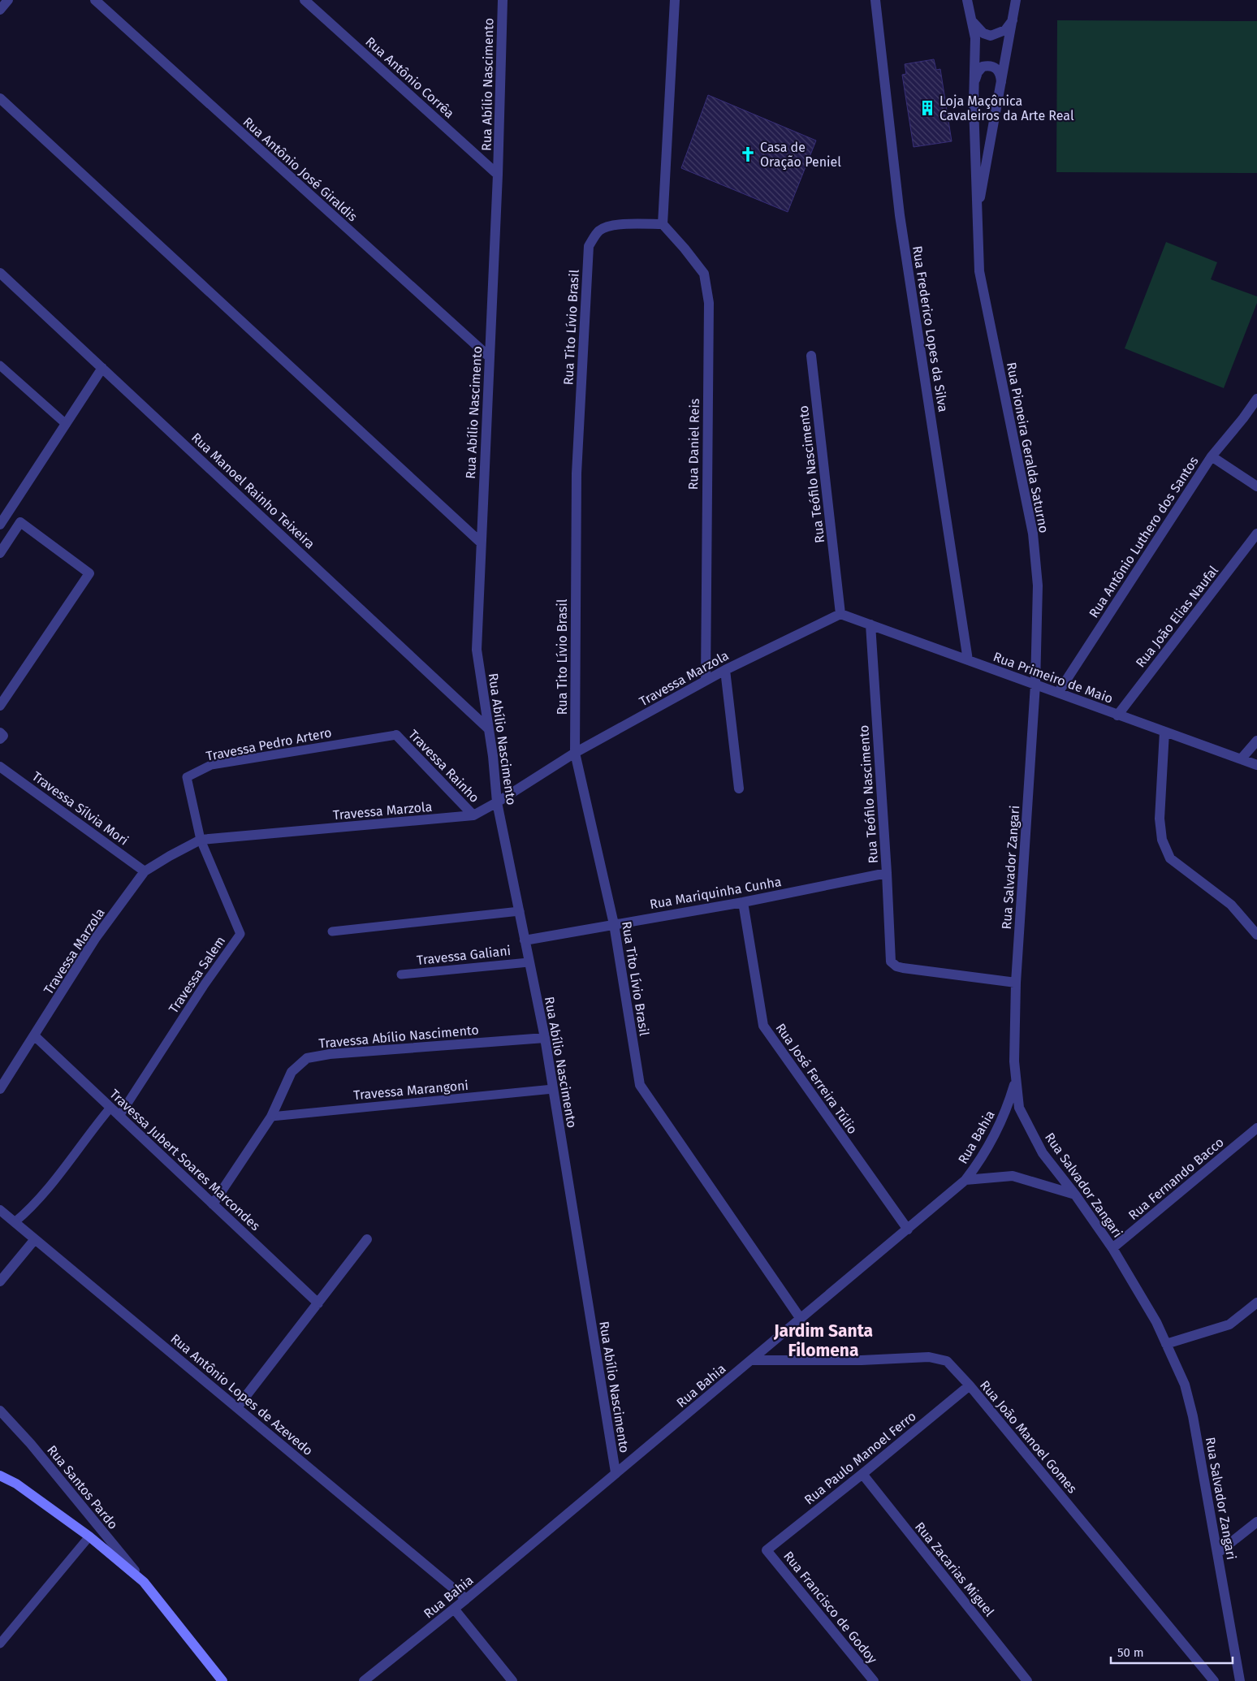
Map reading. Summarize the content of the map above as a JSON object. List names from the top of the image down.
{
  "streets": {
    "street": [
      "Rua Antônio Corrêa",
      "Rua Abílio Nascimento",
      "Rua Antônio José Giraldis",
      "Rua Tito Lívio Brasil",
      "Rua Frederico Lopes da Silva",
      "Rua Daniel Reis",
      "Rua Pioneira Geralda Saturno",
      "Rua Teófilo Nascimento",
      "Rua Manoel Rainho Teixeira",
      "Rua Antônio Luthero dos Santos",
      "Rua João Elias Naufal",
      "Rua Primeiro de Maio",
      "Travessa Marzola",
      "Travessa Rainho",
      "Travessa Sílvia Mori",
      "Rua Salvador Zangari",
      "Rua Mariquinha Cunha",
      "Travessa Abílio Nascimento",
      "Rua José Ferreira Túlio",
      "Rua Bahia",
      "Travessa Jubert Soares Marcondes",
      "Rua Fernando Bacco",
      "Rua Antônio Lopes de Azevedo",
      "Rua João Manoel Gomes",
      "Rua Paulo Manoel Ferro",
      "Rua Santos Pardo",
      "Rua Zacarias Miguel",
      "Rua Francisco de Godoy"
    ],
    "lane": [
      "Travessa Pedro Artero",
      "Travessa Galiani",
      "Travessa Salem",
      "Travessa Marangoni"
    ]
  },
  "crossings": [
    ["Rua Antônio Corrêa", "Rua Abílio Nascimento"],
    ["Rua Abílio Nascimento", "Rua Antônio José Giraldis"],
    ["Rua Abílio Nascimento", "Rua Manoel Rainho Teixeira"],
    ["Rua Abílio Nascimento", "Travessa Marzola"],
    ["Rua Abílio Nascimento", "Rua Mariquinha Cunha"],
    ["Rua Abílio Nascimento", "Travessa Galiani"],
    ["Rua Abílio Nascimento", "Travessa Abílio Nascimento"],
    ["Rua Abílio Nascimento", "Travessa Marangoni"],
    ["Rua Abílio Nascimento", "Rua Bahia"],
    ["Rua Tito Lívio Brasil", "Rua Daniel Reis"],
    ["Rua Tito Lívio Brasil", "Travessa Marzola"],
    ["Rua Tito Lívio Brasil", "Rua Mariquinha Cunha"],
    ["Rua Tito Lívio Brasil", "Rua Bahia"],
    ["Rua Frederico Lopes da Silva", "Rua Primeiro de Maio"],
    ["Rua Daniel Reis", "Travessa Marzola"],
    ["Rua Pioneira Geralda Saturno", "Rua Primeiro de Maio"],
    ["Rua Pioneira Geralda Saturno", "Rua Salvador Zangari"],
    ["Rua Teófilo Nascimento", "Rua Primeiro de Maio"],
    ["Rua Teófilo Nascimento", "Travessa Marzola"],
    ["Rua Teófilo Nascimento", "Rua Salvador Zangari"],
    ["Rua Teófilo Nascimento", "Rua Mariquinha Cunha"],
    ["Rua Antônio Luthero dos Santos", "Rua Primeiro de Maio"],
    ["Rua João Elias Naufal", "Rua Primeiro de Maio"],
    ["Rua Primeiro de Maio", "Travessa Marzola"],
    ["Rua Primeiro de Maio", "Rua Salvador Zangari"],
    ["Travessa Marzola", "Travessa Pedro Artero"],
    ["Travessa Marzola", "Travessa Rainho"],
    ["Travessa Marzola", "Travessa Sílvia Mori"],
    ["Travessa Marzola", "Travessa Salem"],
    ["Travessa Marzola", "Travessa Jubert Soares Marcondes"],
    ["Travessa Pedro Artero", "Travessa Rainho"],
    ["Travessa Pedro Artero", "Travessa Salem"],
    ["Rua Salvador Zangari", "Rua Bahia"],
    ["Rua Salvador Zangari", "Rua Fernando Bacco"],
    ["Rua Mariquinha Cunha", "Rua José Ferreira Túlio"],
    ["Travessa Salem", "Travessa Jubert Soares Marcondes"],
    ["Travessa Abílio Nascimento", "Travessa Marangoni"],
    ["Travessa Abílio Nascimento", "Travessa Jubert Soares Marcondes"],
    ["Rua José Ferreira Túlio", "Rua Bahia"],
    ["Rua Bahia", "Rua Antônio Lopes de Azevedo"],
    ["Rua Bahia", "Rua João Manoel Gomes"],
    ["Rua João Manoel Gomes", "Rua Paulo Manoel Ferro"],
    ["Rua Paulo Manoel Ferro", "Rua Zacarias Miguel"],
    ["Rua Paulo Manoel Ferro", "Rua Francisco de Godoy"]
  ],
  "districts": ["Jardim Santa Filomena"],
  "places": {
    "building": ["Loja Maçônica Cavaleiros da Arte Real"],
    "church": ["Casa de Oração Peniel"]
  },
  "scale_bar": "50 m"
}
